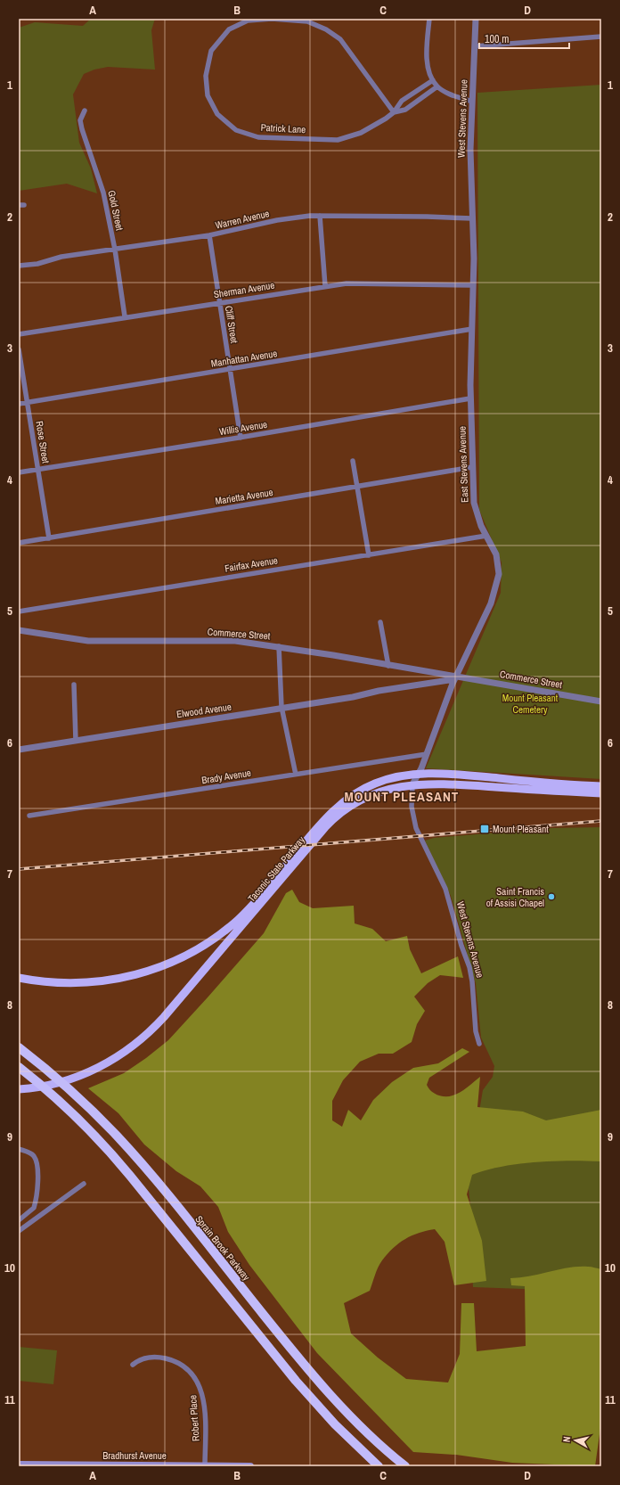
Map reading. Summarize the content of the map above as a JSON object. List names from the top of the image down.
{
  "streets": {
    "highway": ["Taconic State Parkway", "Sprain Brook Parkway"],
    "main road": ["Bradhurst Avenue"],
    "street": [
      "West Stevens Avenue",
      "Patrick Lane",
      "Gold Street",
      "Warren Avenue",
      "Sherman Avenue",
      "Cliff Street",
      "Manhattan Avenue",
      "Willis Avenue",
      "Rose Street",
      "East Stevens Avenue",
      "Marietta Avenue",
      "Fairfax Avenue",
      "Commerce Street",
      "Elwood Avenue",
      "Brady Avenue",
      "Robert Place"
    ]
  },
  "crossings": [
    ["West Stevens Avenue", "Warren Avenue"],
    ["West Stevens Avenue", "East Stevens Avenue"],
    ["West Stevens Avenue", "Taconic State Parkway"],
    ["Gold Street", "Warren Avenue"],
    ["Gold Street", "Sherman Avenue"],
    ["Warren Avenue", "Cliff Street"],
    ["Warren Avenue", "East Stevens Avenue"],
    ["Sherman Avenue", "Cliff Street"],
    ["Sherman Avenue", "East Stevens Avenue"],
    ["Cliff Street", "Manhattan Avenue"],
    ["Cliff Street", "Willis Avenue"],
    ["Manhattan Avenue", "Rose Street"],
    ["Manhattan Avenue", "East Stevens Avenue"],
    ["Willis Avenue", "Rose Street"],
    ["Willis Avenue", "East Stevens Avenue"],
    ["Rose Street", "Marietta Avenue"],
    ["East Stevens Avenue", "Marietta Avenue"],
    ["East Stevens Avenue", "Fairfax Avenue"],
    ["East Stevens Avenue", "Commerce Street"],
    ["East Stevens Avenue", "Brady Avenue"],
    ["East Stevens Avenue", "Taconic State Parkway"],
    ["Commerce Street", "Elwood Avenue"],
    ["Robert Place", "Bradhurst Avenue"]
  ],
  "districts": ["MOUNT PLEASANT"],
  "parks": ["Mount Pleasant Cemetery"],
  "places": {
    "transit": ["Mount Pleasant"],
    "other": ["Saint Francis of Assisi Chapel"]
  },
  "scale_bar": "100 m",
  "north": "left",
  "grid": {
    "columns": [
      "A",
      "B",
      "C",
      "D"
    ],
    "rows": [
      "1",
      "2",
      "3",
      "4",
      "5",
      "6",
      "7",
      "8",
      "9",
      "10",
      "11"
    ]
  }
}
